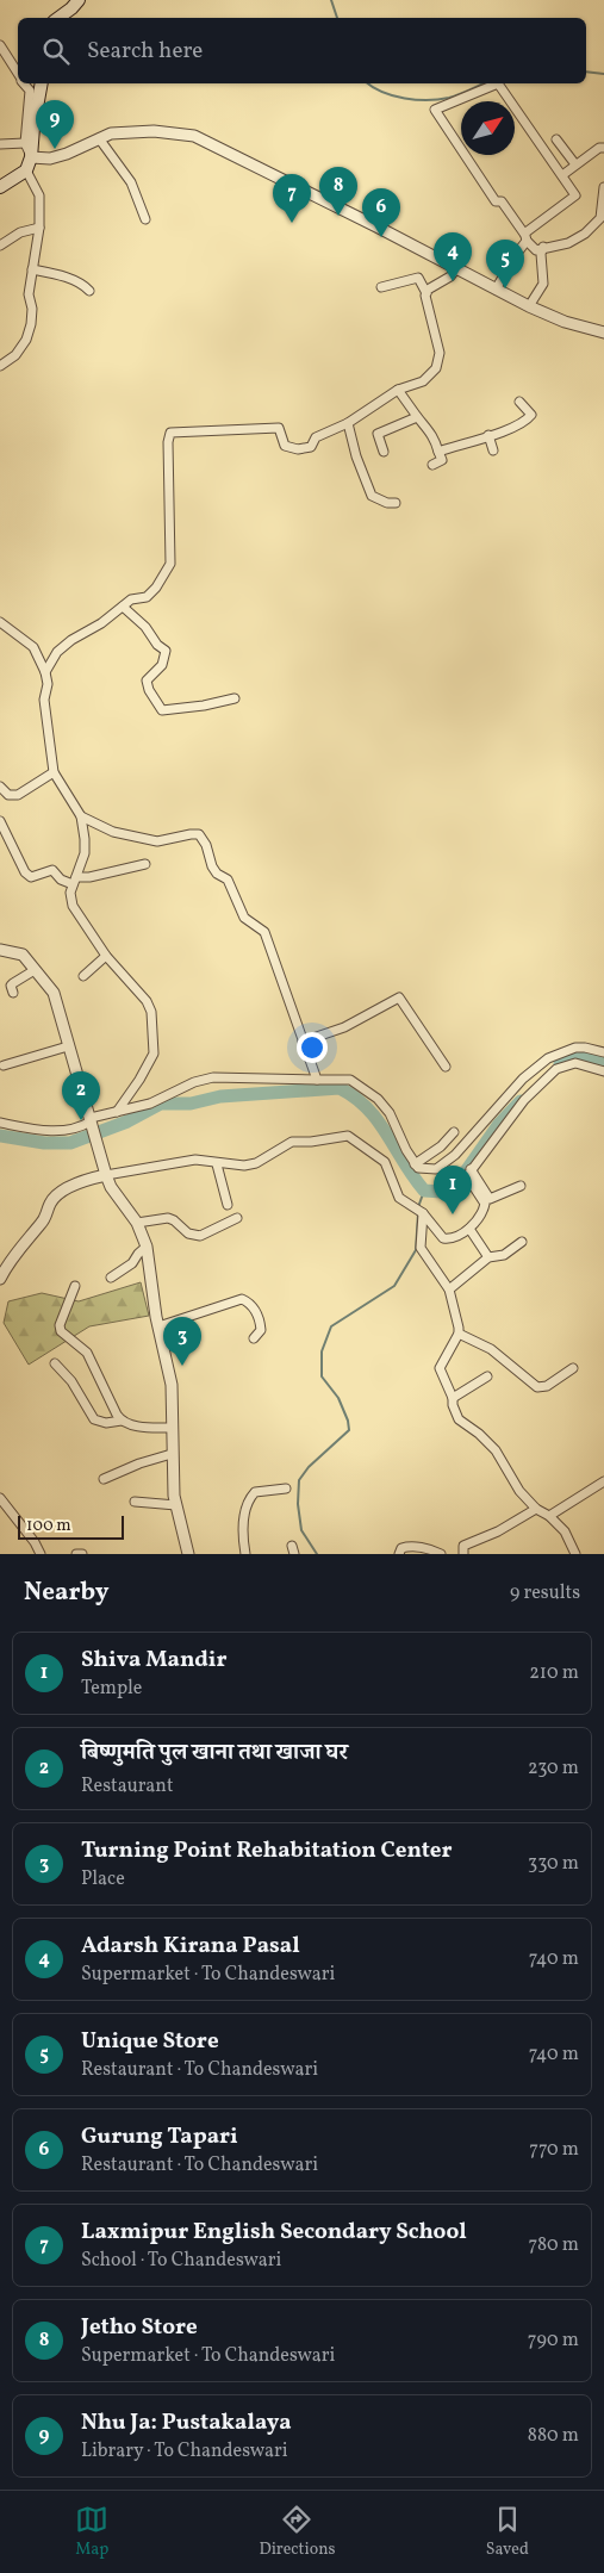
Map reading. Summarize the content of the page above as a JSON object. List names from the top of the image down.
{
  "scale_bar": "100 m",
  "north": "top right",
  "page": {
    "search": "Search here",
    "pins": [
      "9",
      "8",
      "7",
      "6",
      "4",
      "5",
      "2",
      "1",
      "3"
    ],
    "scale": "100 m",
    "heading": ["Nearby", "9 results"],
    "list": [
      {
        "mark": "1",
        "name": "Shiva Mandir",
        "note": "Temple",
        "value": "210 m"
      },
      {
        "mark": "2",
        "name": "बिष्णुमति पुल खाना तथा खाजा घर",
        "note": "Restaurant",
        "value": "230 m"
      },
      {
        "mark": "3",
        "name": "Turning Point Rehabitation Center",
        "note": "Place",
        "value": "330 m"
      },
      {
        "mark": "4",
        "name": "Adarsh Kirana Pasal",
        "note": "Supermarket · To Chandeswari",
        "value": "740 m"
      },
      {
        "mark": "5",
        "name": "Unique Store",
        "note": "Restaurant · To Chandeswari",
        "value": "740 m"
      },
      {
        "mark": "6",
        "name": "Gurung Tapari",
        "note": "Restaurant · To Chandeswari",
        "value": "770 m"
      },
      {
        "mark": "7",
        "name": "Laxmipur English Secondary School",
        "note": "School · To Chandeswari",
        "value": "780 m"
      },
      {
        "mark": "8",
        "name": "Jetho Store",
        "note": "Supermarket · To Chandeswari",
        "value": "790 m"
      },
      {
        "mark": "9",
        "name": "Nhu Ja: Pustakalaya",
        "note": "Library · To Chandeswari",
        "value": "880 m"
      }
    ],
    "nav": ["Map", "Directions", "Saved"]
  }
}
